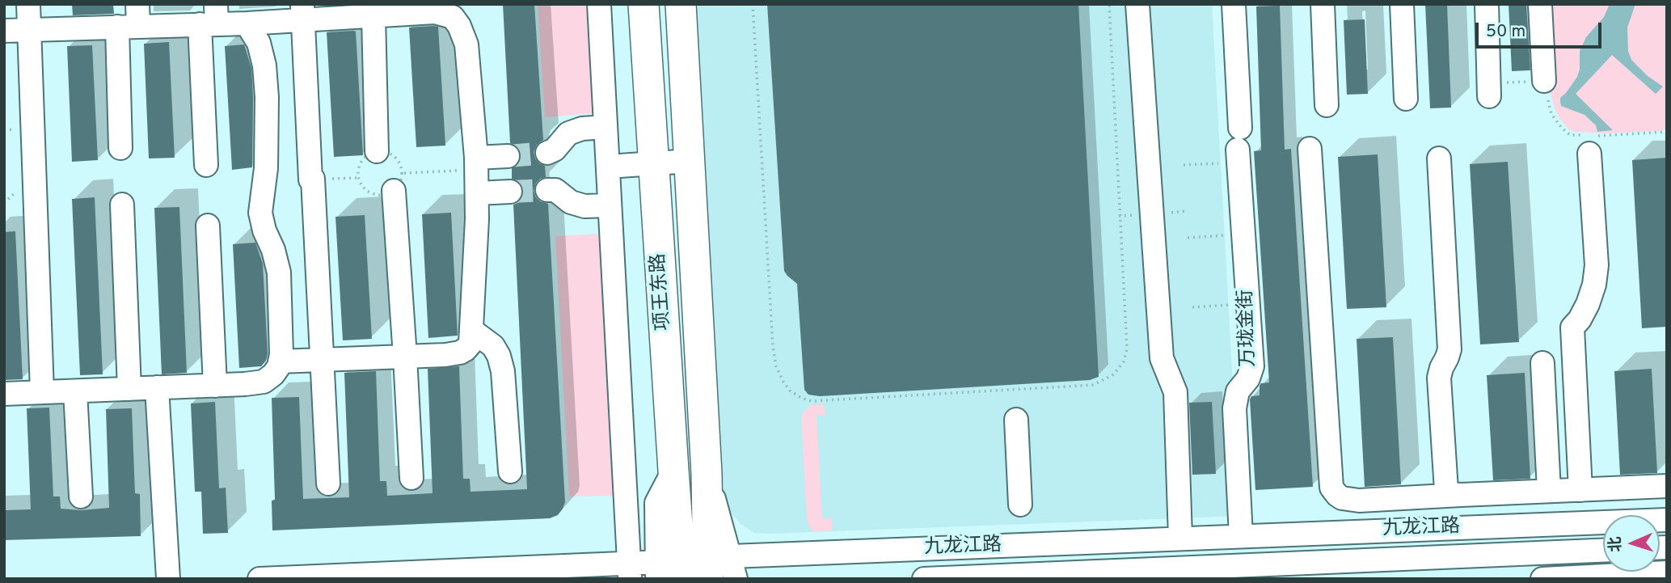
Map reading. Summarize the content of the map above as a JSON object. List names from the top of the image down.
{
  "streets": {
    "main road": ["项王东路"],
    "street": ["万珑金街", "九龙江路"]
  },
  "crossings": [
    ["项王东路", "九龙江路"],
    ["万珑金街", "九龙江路"]
  ],
  "scale_bar": "50 m",
  "north": "left"
}
